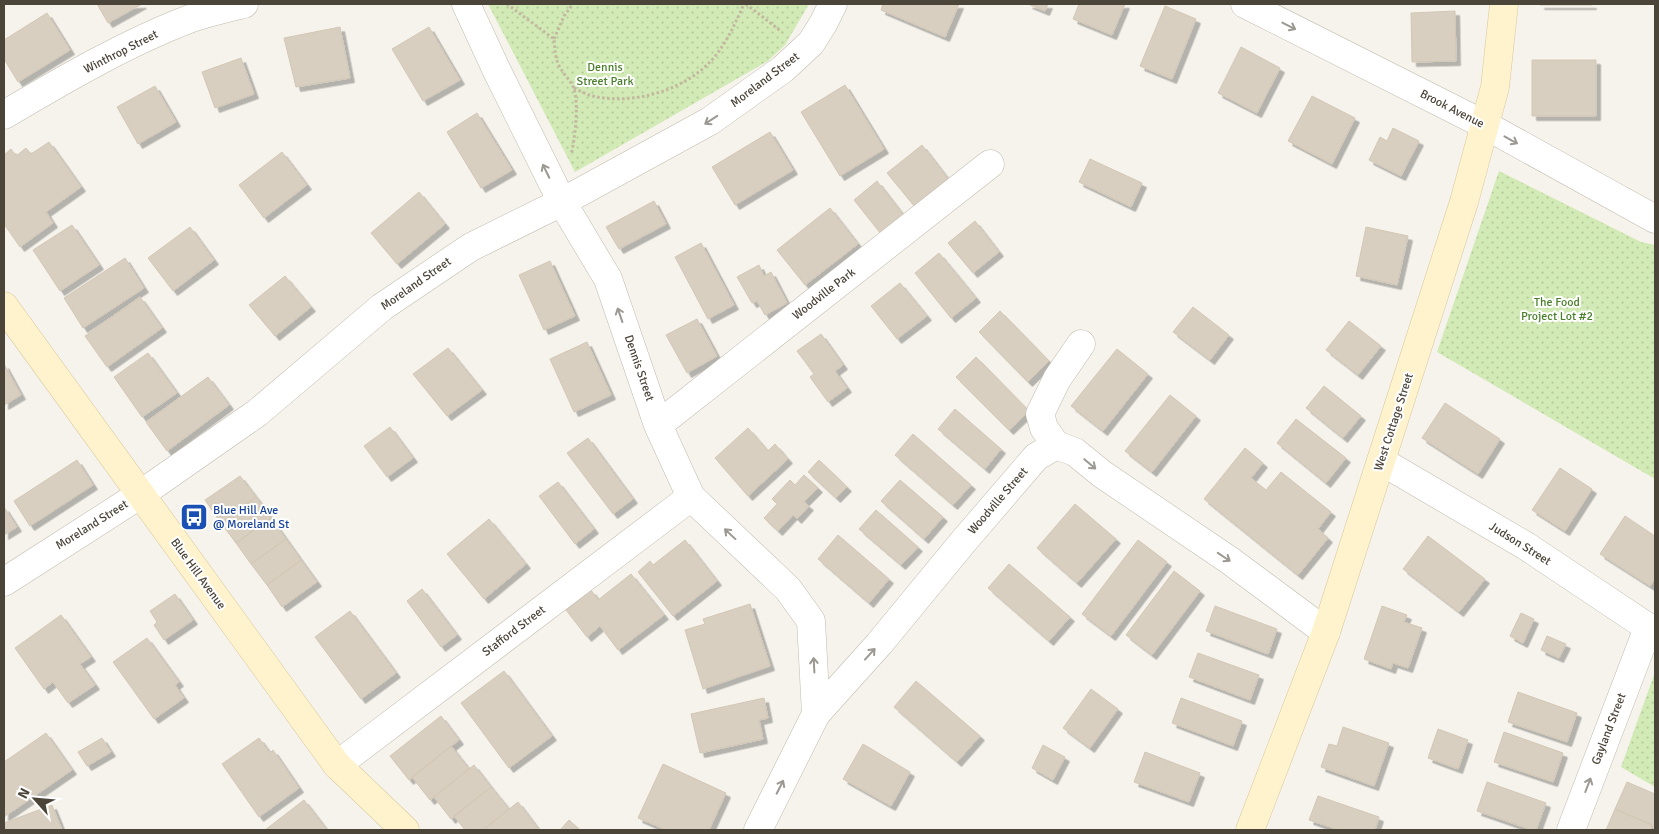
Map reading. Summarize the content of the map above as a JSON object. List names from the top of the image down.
{
  "streets": {
    "street": [
      "Winthrop Street",
      "Moreland Street",
      "Brook Avenue",
      "Woodville Park",
      "Dennis Street",
      "West Cottage Street",
      "Woodville Street",
      "Judson Street",
      "Blue Hill Avenue",
      "Stafford Street",
      "Gayland Street"
    ]
  },
  "crossings": [
    ["Moreland Street", "Dennis Street"],
    ["Moreland Street", "Blue Hill Avenue"],
    ["Brook Avenue", "West Cottage Street"],
    ["Woodville Park", "Dennis Street"],
    ["Dennis Street", "Woodville Street"],
    ["Dennis Street", "Stafford Street"],
    ["West Cottage Street", "Judson Street"],
    ["Judson Street", "Gayland Street"],
    ["Blue Hill Avenue", "Stafford Street"]
  ],
  "one_way": [
    "Brook Avenue",
    "Dennis Street",
    "Woodville Street",
    "Gayland Street"
  ],
  "parks": ["Dennis Street Park", "The Food Project Lot #2"],
  "places": {
    "bus stop": ["Blue Hill Ave @ Moreland St"]
  },
  "north": "top left"
}
